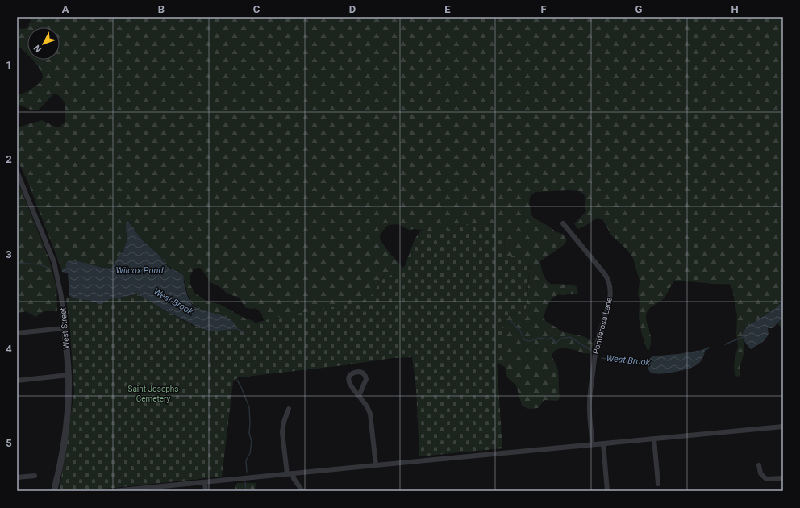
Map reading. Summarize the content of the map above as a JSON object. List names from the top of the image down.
{
  "streets": {
    "street": ["Ponderosa Lane", "West Street"]
  },
  "water": ["Wilcox Pond", "West Brook"],
  "parks": ["Saint Josephs Cemetery"],
  "north": "bottom left",
  "grid": {
    "columns": [
      "A",
      "B",
      "C",
      "D",
      "E",
      "F",
      "G",
      "H"
    ],
    "rows": [
      "1",
      "2",
      "3",
      "4",
      "5"
    ]
  }
}
